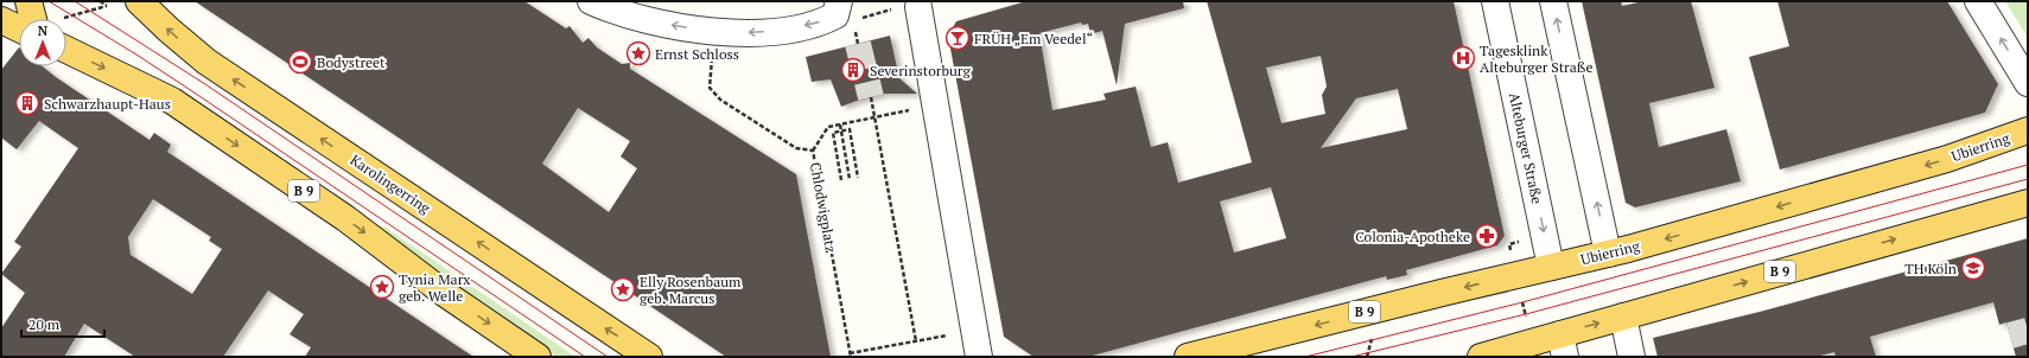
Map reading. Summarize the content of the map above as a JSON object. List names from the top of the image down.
{
  "streets": {
    "main road": ["Ubierring", "Karolingerring", "B 9"],
    "street": ["Alteburger Straße"],
    "path": ["Chlodwigplatz"]
  },
  "crossings": [
    ["Ubierring", "Alteburger Straße"]
  ],
  "places": {
    "bar": ["FRÜH „Em Veedel“"],
    "place": ["Ernst Schloss", "Tynia Marx geb. Welle", "Elly Rosenbaum geb. Marcus"],
    "hospital": ["Tagesklink Alteburger Straße"],
    "sports": ["Bodystreet"],
    "building": ["Severinstorburg", "Schwarzhaupt-Haus"],
    "pharmacy": ["Colonia-Apotheke"],
    "school or university": ["TH Köln"]
  },
  "scale_bar": "20 m",
  "north": "top"
}
